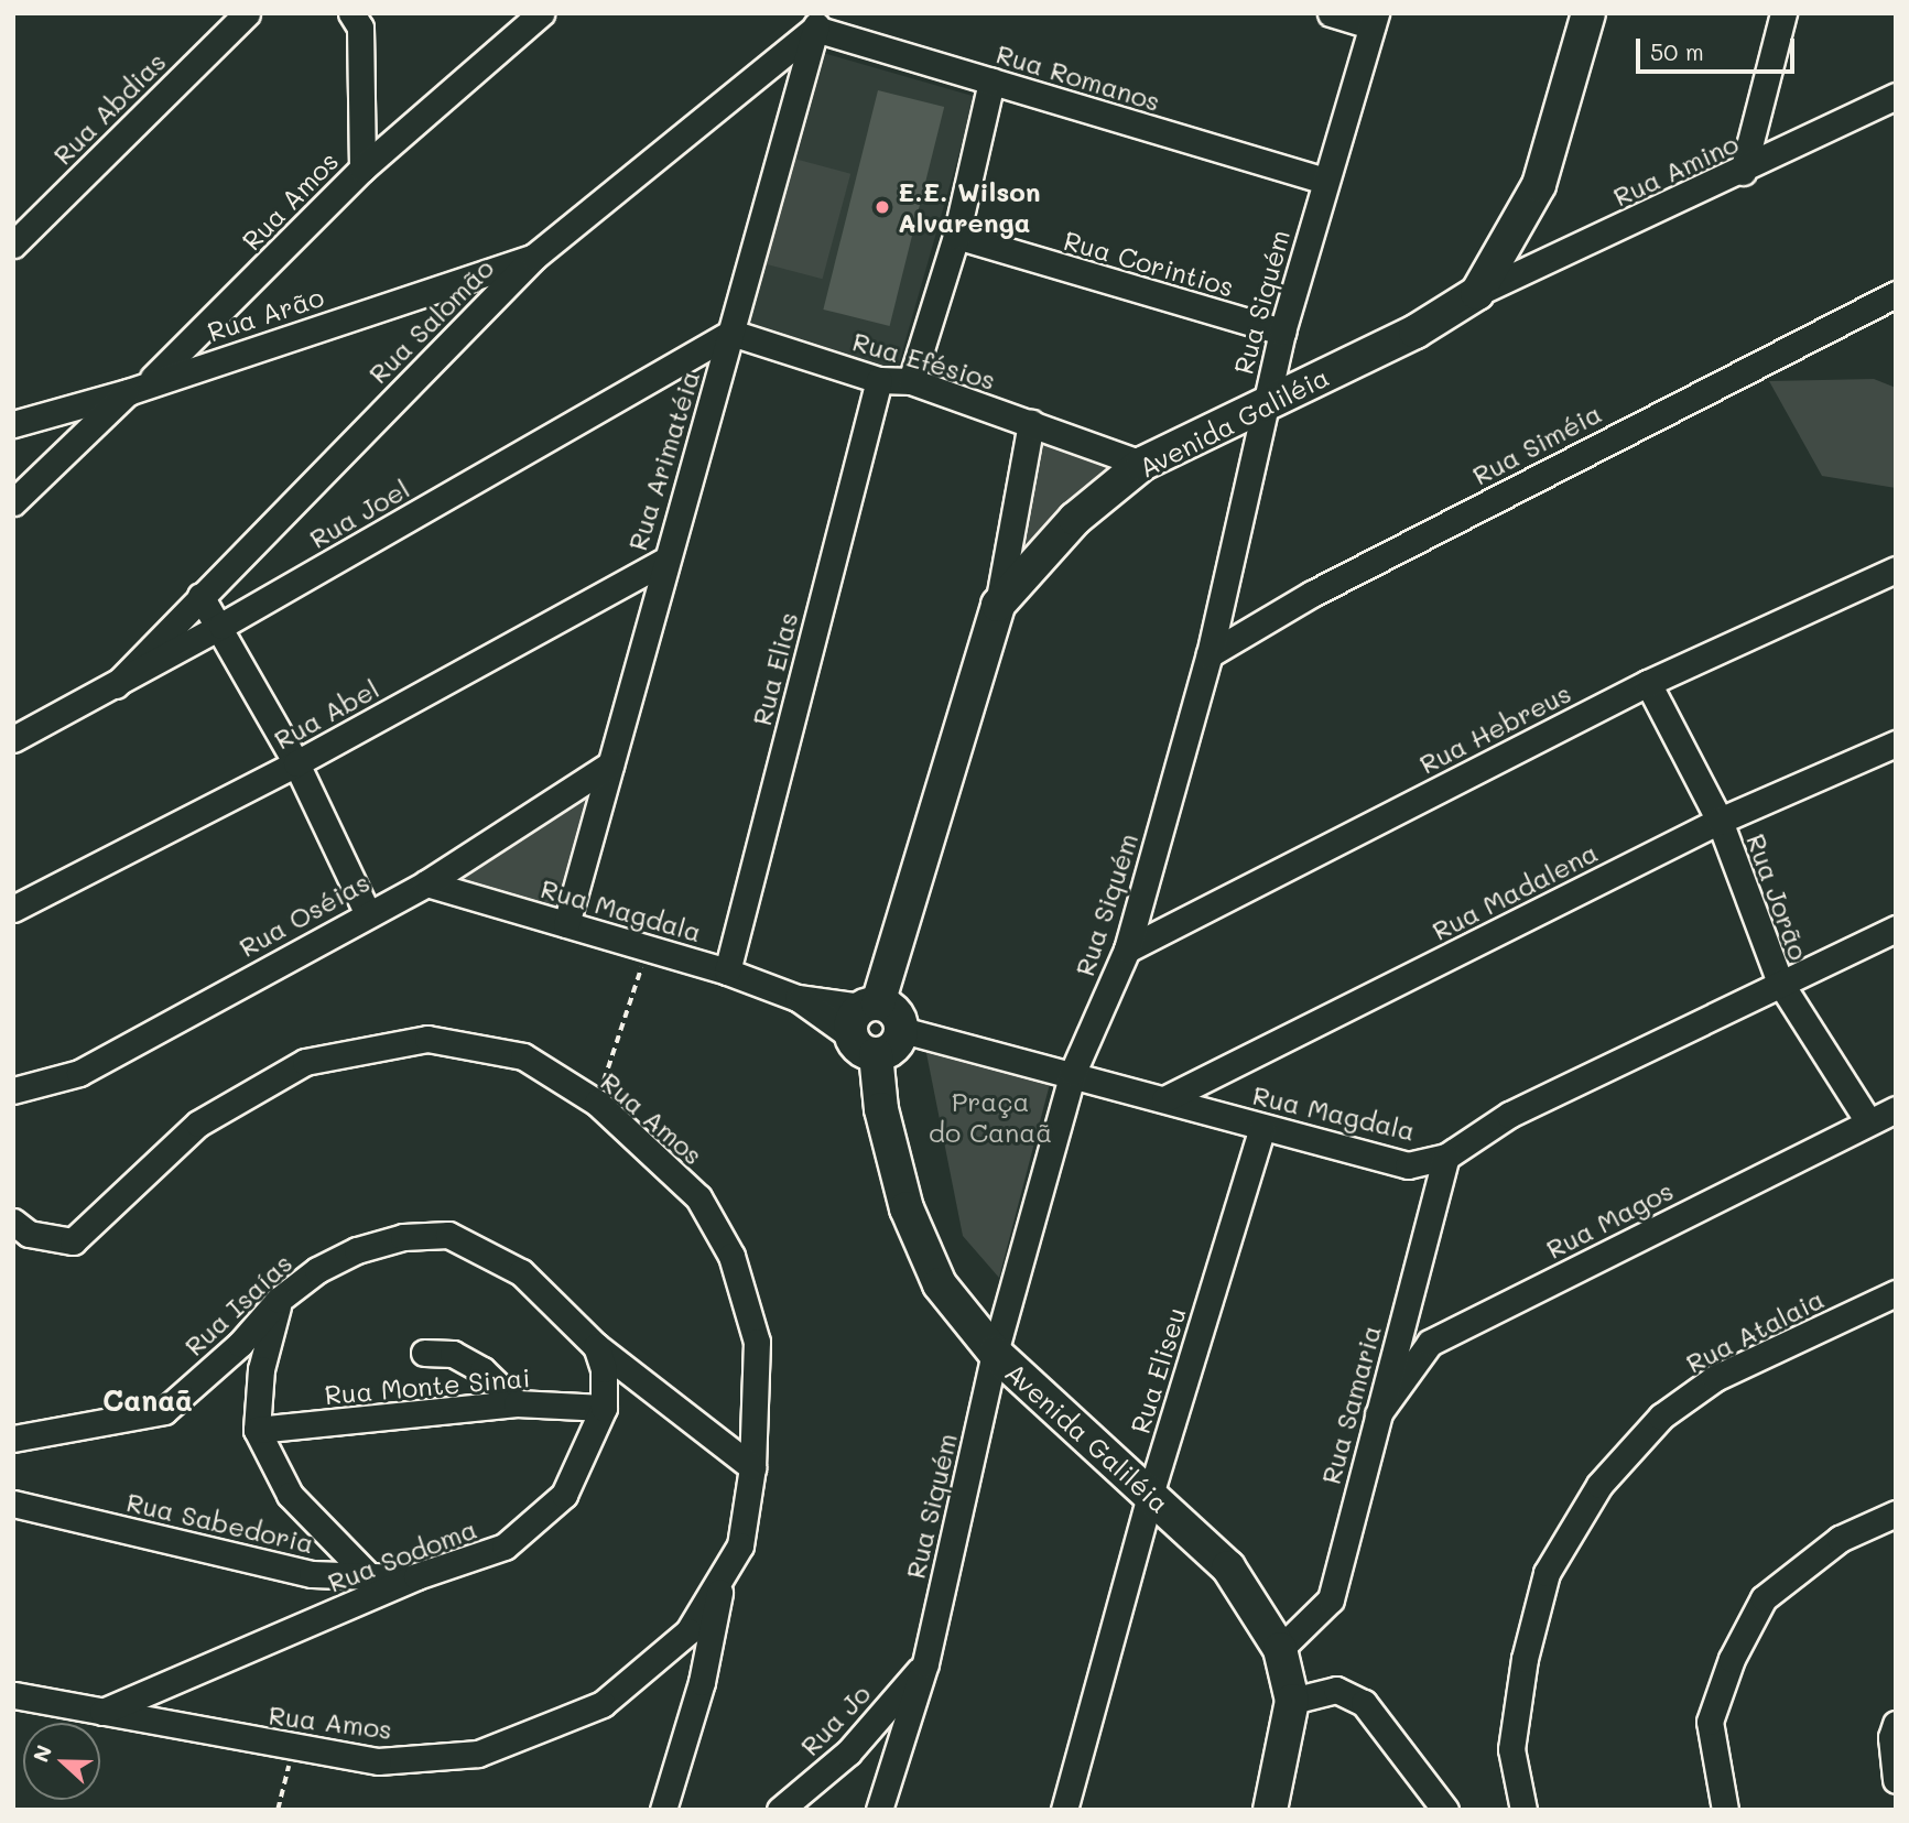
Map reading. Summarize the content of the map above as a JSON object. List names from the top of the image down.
{
  "streets": {
    "main road": ["Avenida Galiléia"],
    "street": [
      "Rua Romanos",
      "Rua Abdias",
      "Rua Amino",
      "Rua Amos",
      "Rua Corintios",
      "Rua Siquém",
      "Rua Arão",
      "Rua Salomão",
      "Rua Efésios",
      "Rua Siméia",
      "Rua Arimatéia",
      "Rua Joel",
      "Rua Elias",
      "Rua Abel",
      "Rua Hebreus",
      "Rua Madalena",
      "Rua Jorão",
      "Rua Magdala",
      "Rua Oséias",
      "Rua Magos",
      "Rua Isaías",
      "Rua Atalaia",
      "Rua Eliseu",
      "Rua Monte Sinai",
      "Rua Samaria",
      "Rua Sabedoria",
      "Rua Sodoma",
      "Rua Jo"
    ]
  },
  "crossings": [
    ["Rua Romanos", "Rua Siquém"],
    ["Rua Romanos", "Rua Salomão"],
    ["Rua Romanos", "Rua Arimatéia"],
    ["Rua Amino", "Avenida Galiléia"],
    ["Rua Amos", "Rua Arão"],
    ["Rua Amos", "Rua Isaías"],
    ["Rua Amos", "Rua Sodoma"],
    ["Rua Corintios", "Rua Siquém"],
    ["Rua Siquém", "Avenida Galiléia"],
    ["Rua Siquém", "Rua Siméia"],
    ["Rua Siquém", "Rua Hebreus"],
    ["Rua Siquém", "Rua Magdala"],
    ["Rua Siquém", "Rua Jo"],
    ["Rua Arão", "Rua Salomão"],
    ["Rua Salomão", "Rua Arimatéia"],
    ["Rua Salomão", "Rua Joel"],
    ["Rua Efésios", "Avenida Galiléia"],
    ["Rua Efésios", "Rua Arimatéia"],
    ["Rua Efésios", "Rua Joel"],
    ["Rua Efésios", "Rua Elias"],
    ["Avenida Galiléia", "Rua Magdala"],
    ["Avenida Galiléia", "Rua Eliseu"],
    ["Avenida Galiléia", "Rua Samaria"],
    ["Rua Arimatéia", "Rua Joel"],
    ["Rua Arimatéia", "Rua Abel"],
    ["Rua Arimatéia", "Rua Magdala"],
    ["Rua Arimatéia", "Rua Oséias"],
    ["Rua Elias", "Rua Magdala"],
    ["Rua Hebreus", "Rua Jorão"],
    ["Rua Madalena", "Rua Jorão"],
    ["Rua Madalena", "Rua Magdala"],
    ["Rua Jorão", "Rua Magdala"],
    ["Rua Jorão", "Rua Magos"],
    ["Rua Magdala", "Rua Oséias"],
    ["Rua Magdala", "Rua Eliseu"],
    ["Rua Magdala", "Rua Samaria"],
    ["Rua Magos", "Rua Samaria"],
    ["Rua Isaías", "Rua Sodoma"],
    ["Rua Monte Sinai", "Rua Sodoma"],
    ["Rua Sabedoria", "Rua Sodoma"]
  ],
  "districts": ["Canaã"],
  "parks": ["Praça do Canaã"],
  "places": ["E.E. Wilson Alvarenga"],
  "scale_bar": "50 m",
  "north": "left"
}
